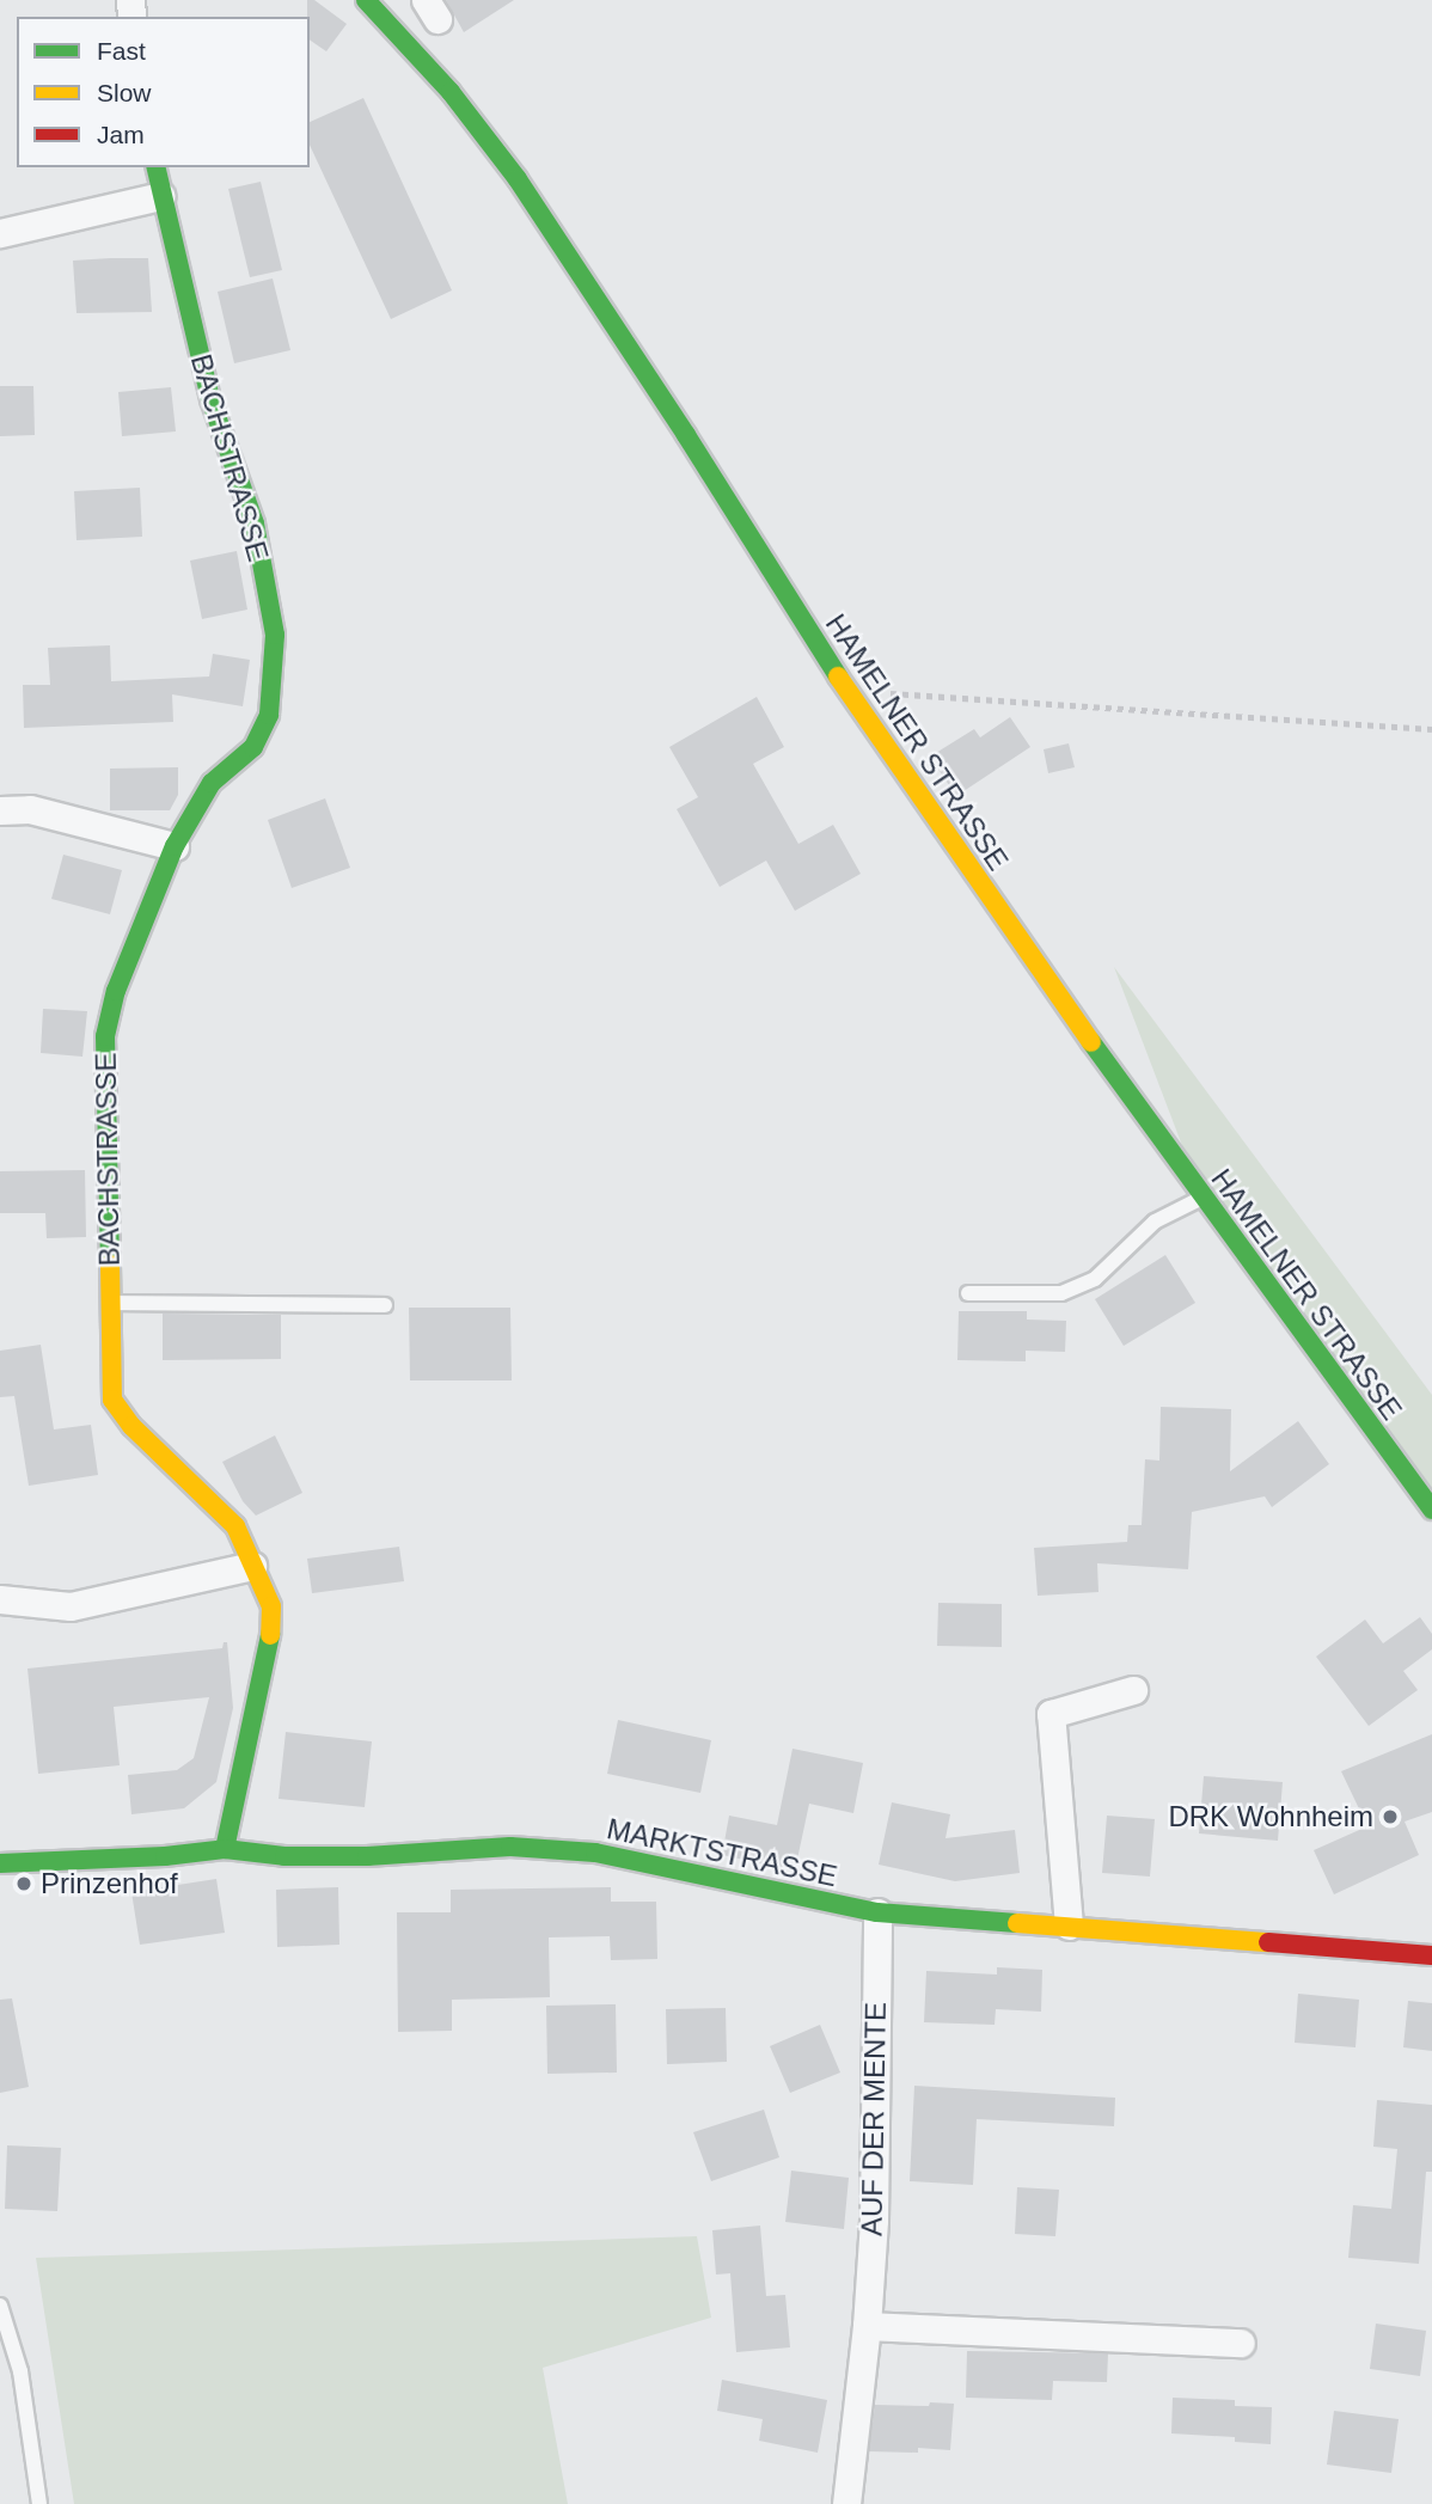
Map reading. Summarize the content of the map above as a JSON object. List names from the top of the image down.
{
  "streets": {
    "street": [
      "BACHSTRASSE",
      "HAMELNER STRASSE",
      "MARKTSTRASSE",
      "AUF DER MENTE"
    ]
  },
  "crossings": [
    ["BACHSTRASSE", "MARKTSTRASSE"],
    ["MARKTSTRASSE", "AUF DER MENTE"]
  ],
  "places": ["DRK Wohnheim", "Prinzenhof"],
  "legend": ["Fast", "Slow", "Jam"]
}
